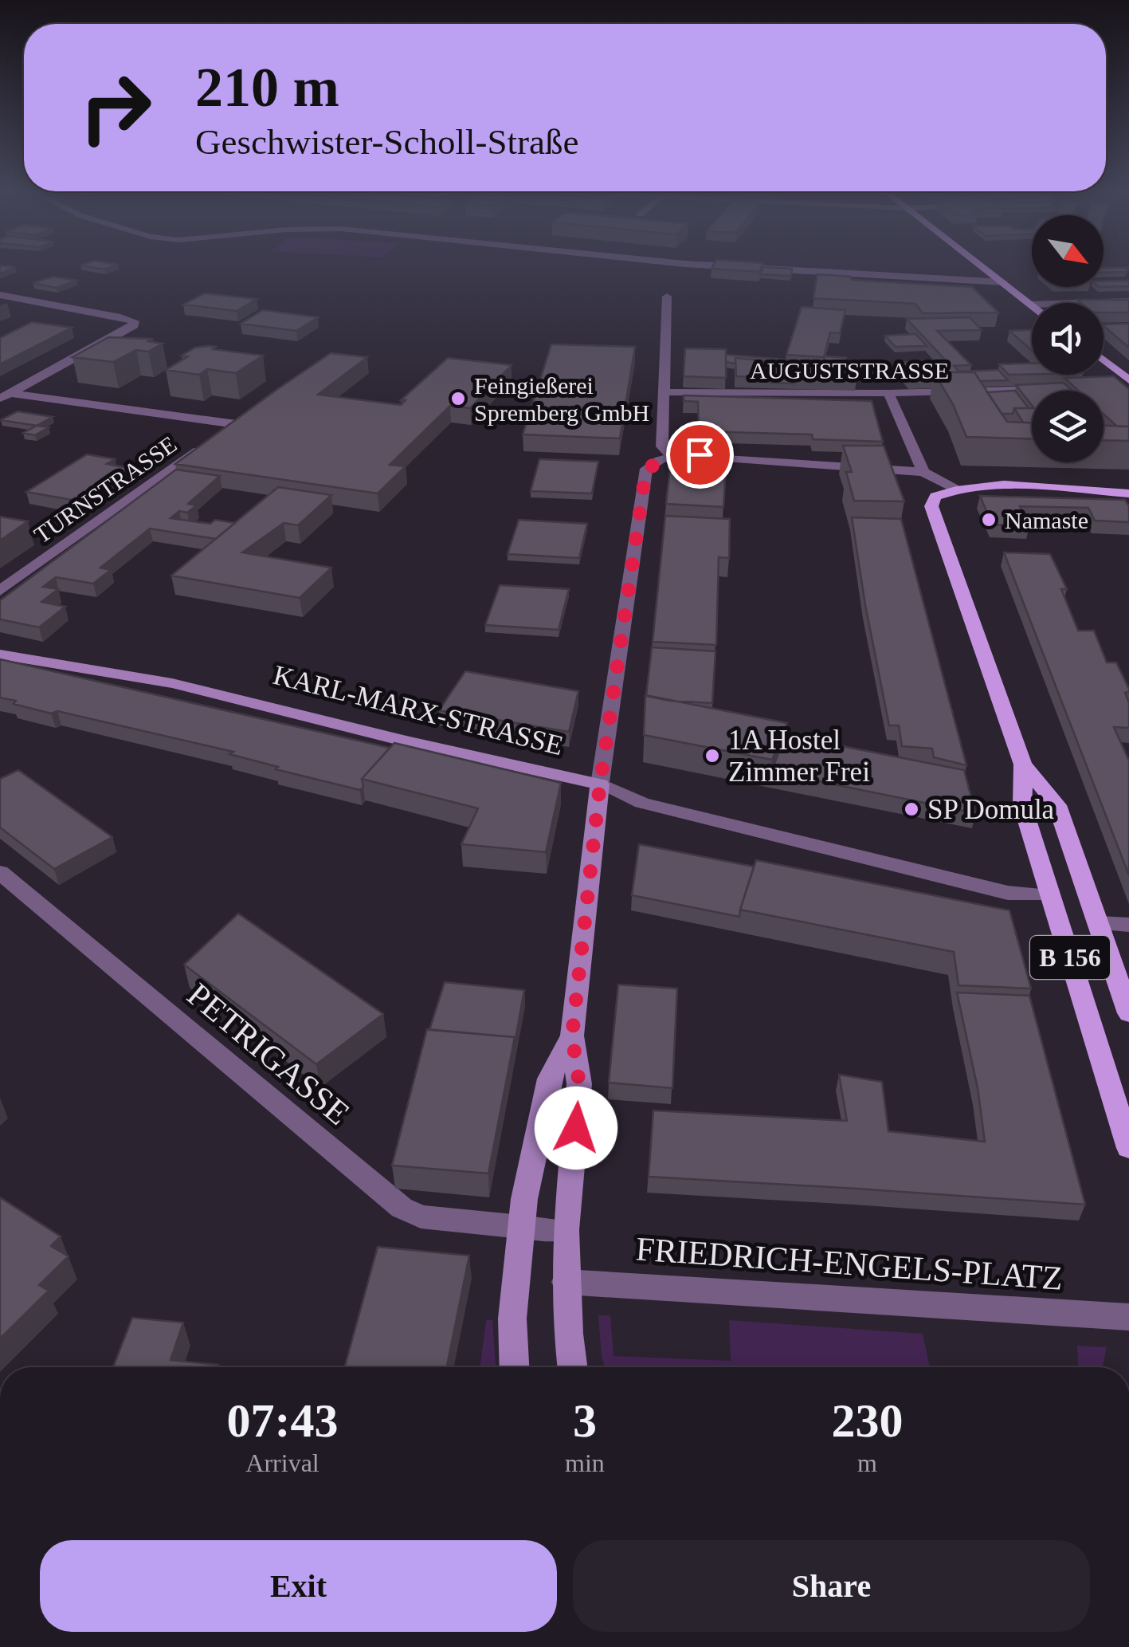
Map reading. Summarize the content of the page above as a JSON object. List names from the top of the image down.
{
  "streets": {
    "main road": ["KARL-MARX-STRASSE", "B 156"],
    "street": [
      "AUGUSTSTRASSE",
      "TURNSTRASSE",
      "PETRIGASSE",
      "FRIEDRICH-ENGELS-PLATZ"
    ]
  },
  "crossings": [
    ["KARL-MARX-STRASSE", "B 156"]
  ],
  "places": [
    "Feingießerei Spremberg GmbH",
    "Namaste",
    "1A Hostel Zimmer Frei",
    "SP Domula"
  ],
  "north": "bottom right",
  "page": {
    "turn": ["210 m", "Geschwister-Scholl-Straße"],
    "eta": [
      "07:43",
      "Arrival",
      "3",
      "min",
      "230",
      "m"
    ],
    "buttons": ["Exit", "Share"]
  }
}
